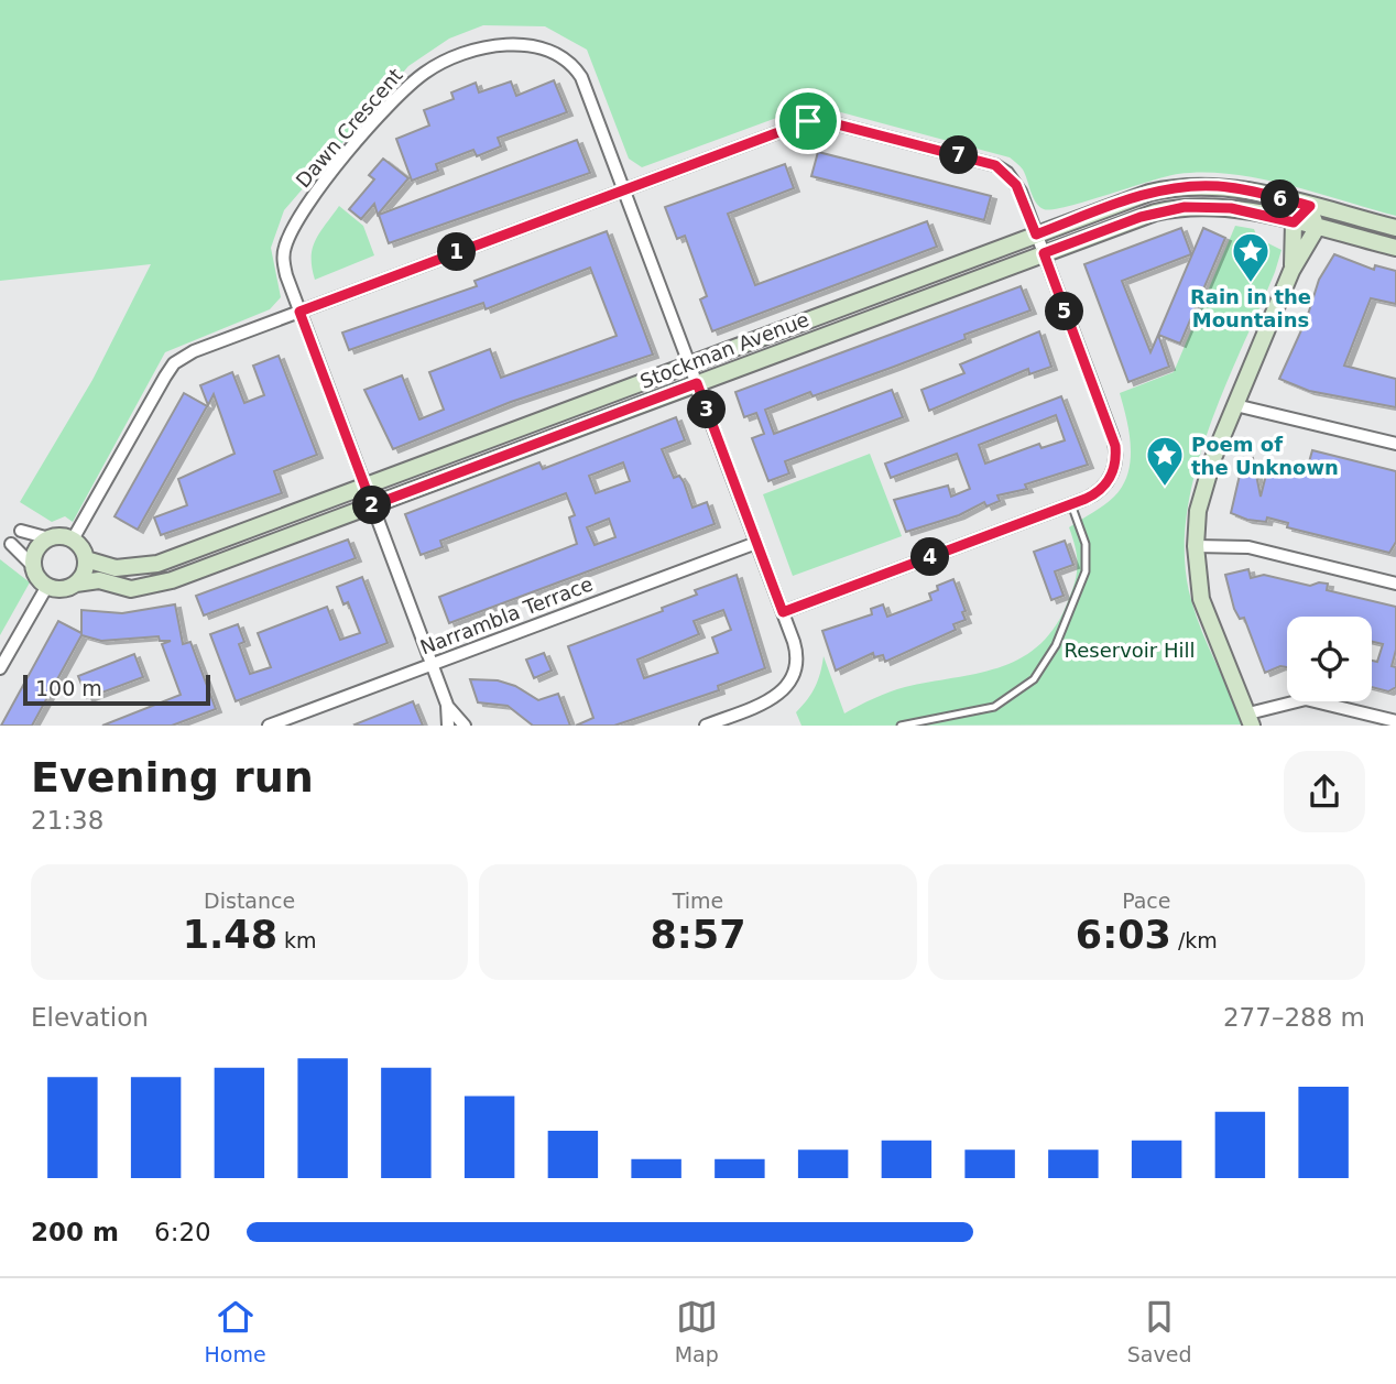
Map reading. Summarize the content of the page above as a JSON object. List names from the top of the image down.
{
  "streets": {
    "street": ["Dawn Crescent", "Stockman Avenue", "Narrambla Terrace"]
  },
  "crossings": [
    ["Dawn Crescent", "Stockman Avenue"],
    ["Dawn Crescent", "Narrambla Terrace"]
  ],
  "parks": ["Reservoir Hill"],
  "places": {
    "place": ["Rain in the Mountains", "Poem of the Unknown"]
  },
  "scale_bar": "100 m",
  "page": {
    "pins": [
      "7",
      "6",
      "1",
      "5",
      "3",
      "2",
      "4"
    ],
    "scale": "100 m",
    "heading": ["Evening run", "21:38"],
    "stats": [
      ["Distance", "1.48 km"],
      ["Time", "8:57"],
      ["Pace", "6:03 /km"]
    ],
    "chart": ["Elevation", "277–288 m"],
    "list": [
      {
        "name": "200 m",
        "note": "6:20"
      }
    ],
    "tabs": ["Home", "Map", "Saved"]
  }
}
